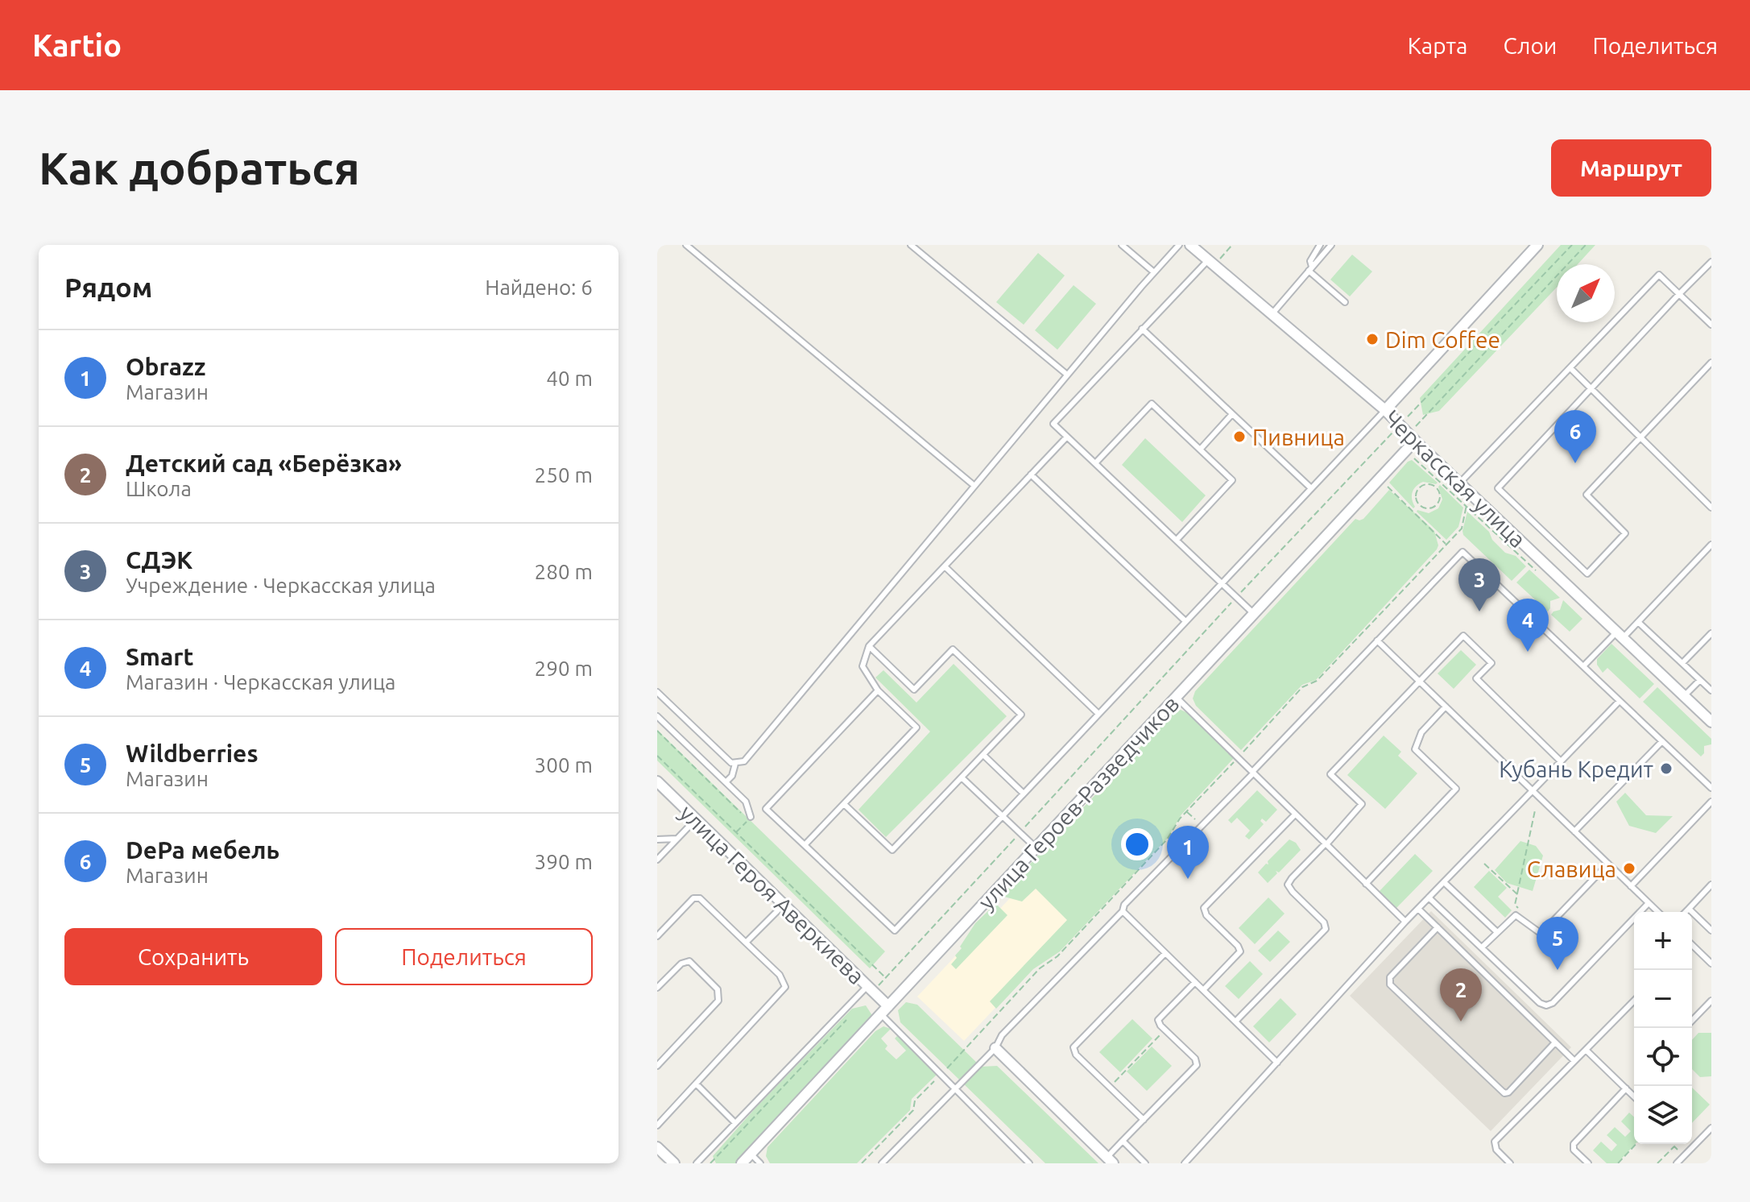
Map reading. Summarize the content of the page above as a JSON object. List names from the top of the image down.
{
  "streets": {
    "street": ["Черкасская улица", "улица Героев-Разведчиков", "улица Героя Аверкиева"]
  },
  "crossings": [
    ["Черкасская улица", "улица Героев-Разведчиков"],
    ["улица Героев-Разведчиков", "улица Героя Аверкиева"]
  ],
  "places": [
    "Dim Coffee",
    "Пивница",
    "Кубань Кредит",
    "Славица"
  ],
  "north": "top right",
  "page": {
    "header": "Kartio",
    "nav": ["Карта", "Слои", "Поделиться"],
    "buttons": [
      "Маршрут",
      ["Сохранить", "Поделиться"]
    ],
    "title": "Как добраться",
    "heading": ["Рядом", "Найдено: 6"],
    "list": [
      {
        "mark": "1",
        "name": "Obrazz",
        "note": "Магазин",
        "value": "40 m"
      },
      {
        "mark": "2",
        "name": "Детский сад «Берёзка»",
        "note": "Школа",
        "value": "250 m"
      },
      {
        "mark": "3",
        "name": "СДЭК",
        "note": "Учреждение · Черкасская улица",
        "value": "280 m"
      },
      {
        "mark": "4",
        "name": "Smart",
        "note": "Магазин · Черкасская улица",
        "value": "290 m"
      },
      {
        "mark": "5",
        "name": "Wildberries",
        "note": "Магазин",
        "value": "300 m"
      },
      {
        "mark": "6",
        "name": "DePa мебель",
        "note": "Магазин",
        "value": "390 m"
      }
    ],
    "pins": [
      "6",
      "3",
      "4",
      "1",
      "5",
      "2"
    ],
    "map_buttons": ["+", "−"]
  }
}
